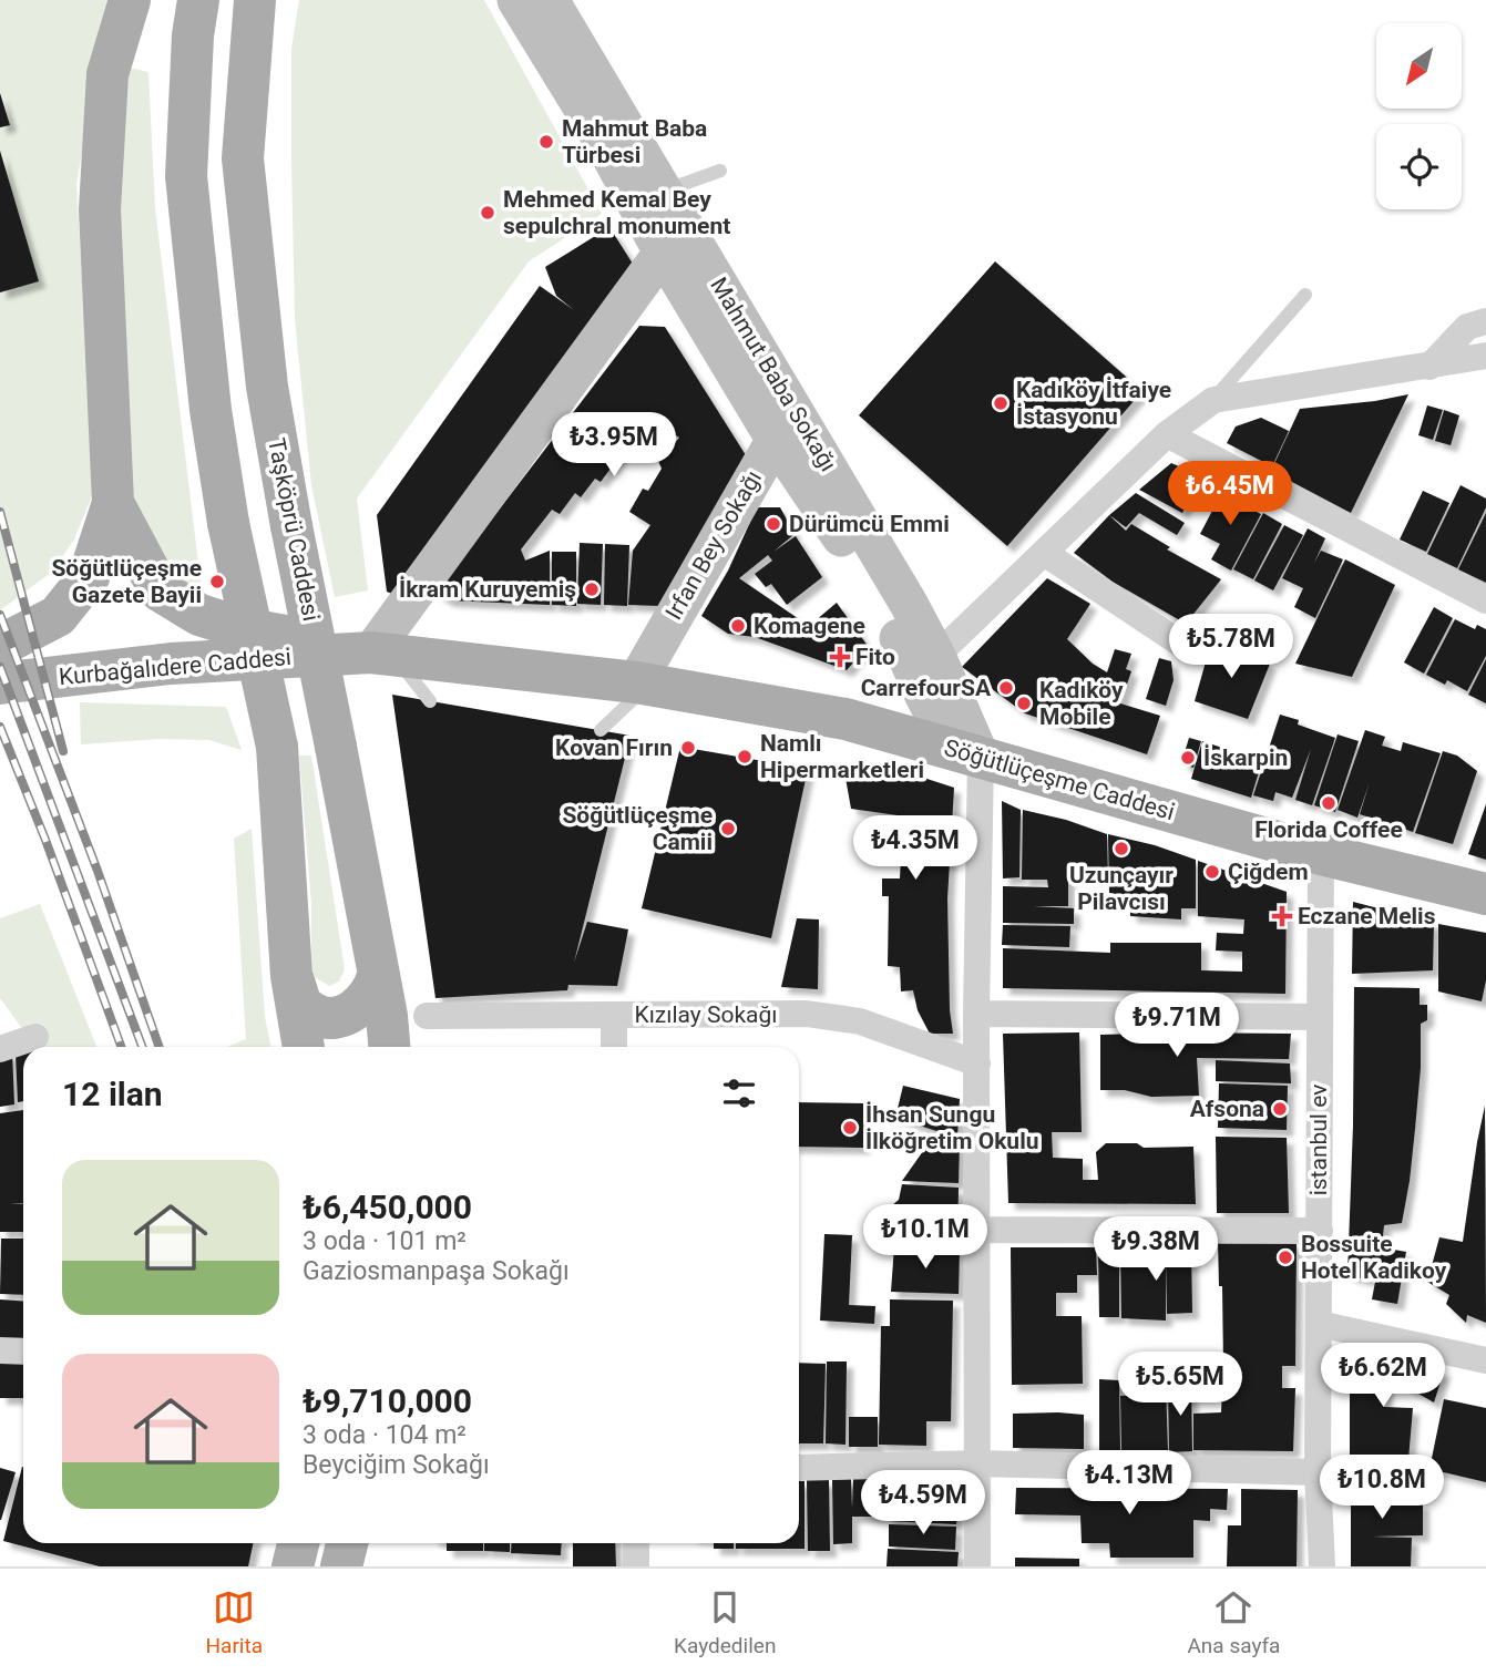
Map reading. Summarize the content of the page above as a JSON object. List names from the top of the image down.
{
  "streets": {
    "main road": ["Taşköprü Caddesi", "Kurbağalıdere Caddesi", "Söğütlüçeşme Caddesi"],
    "street": [
      "Mahmut Baba Sokağı",
      "Irfan Bey Sokağı",
      "Kızılay Sokağı",
      "istanbul ev"
    ]
  },
  "crossings": [
    ["Mahmut Baba Sokağı", "Irfan Bey Sokağı"],
    ["Mahmut Baba Sokağı", "Söğütlüçeşme Caddesi"],
    ["Irfan Bey Sokağı", "Söğütlüçeşme Caddesi"],
    ["Kurbağalıdere Caddesi", "Söğütlüçeşme Caddesi"],
    ["Söğütlüçeşme Caddesi", "istanbul ev"]
  ],
  "places": {
    "other": [
      "Mahmut Baba Türbesi",
      "Mehmed Kemal Bey sepulchral monument",
      "Kadıköy İtfaiye İstasyonu",
      "Dürümcü Emmi",
      "Söğütlüçeşme Gazete Bayii",
      "İkram Kuruyemiş",
      "Komagene",
      "CarrefourSA",
      "Kadıköy Mobile",
      "Kovan Fırın",
      "Namlı Hipermarketleri",
      "İskarpin",
      "Florida Coffee",
      "Söğütlüçeşme Camii",
      "Uzunçayır Pilavcısı",
      "Çiğdem",
      "Afsona",
      "İhsan Sungu İlköğretim Okulu",
      "Bossuite Hotel Kadikoy"
    ],
    "health": ["Fito", "Eczane Melis"]
  },
  "north": "bottom left",
  "page": {
    "price": [
      "₺3.95M",
      "₺6.45M",
      "₺5.78M",
      "₺4.35M",
      "₺9.71M",
      "₺10.1M",
      "₺9.38M",
      "₺6.62M",
      "₺5.65M",
      "₺4.13M",
      "₺10.8M",
      "₺4.59M"
    ],
    "heading": "12 ilan",
    "list": [
      {
        "name": "₺6,450,000",
        "note": "3 oda · 101 m² · Gaziosmanpaşa Sokağı"
      },
      {
        "name": "₺9,710,000",
        "note": "3 oda · 104 m² · Beyciğim Sokağı"
      }
    ],
    "tabs": ["Harita", "Kaydedilen", "Ana sayfa"]
  }
}
